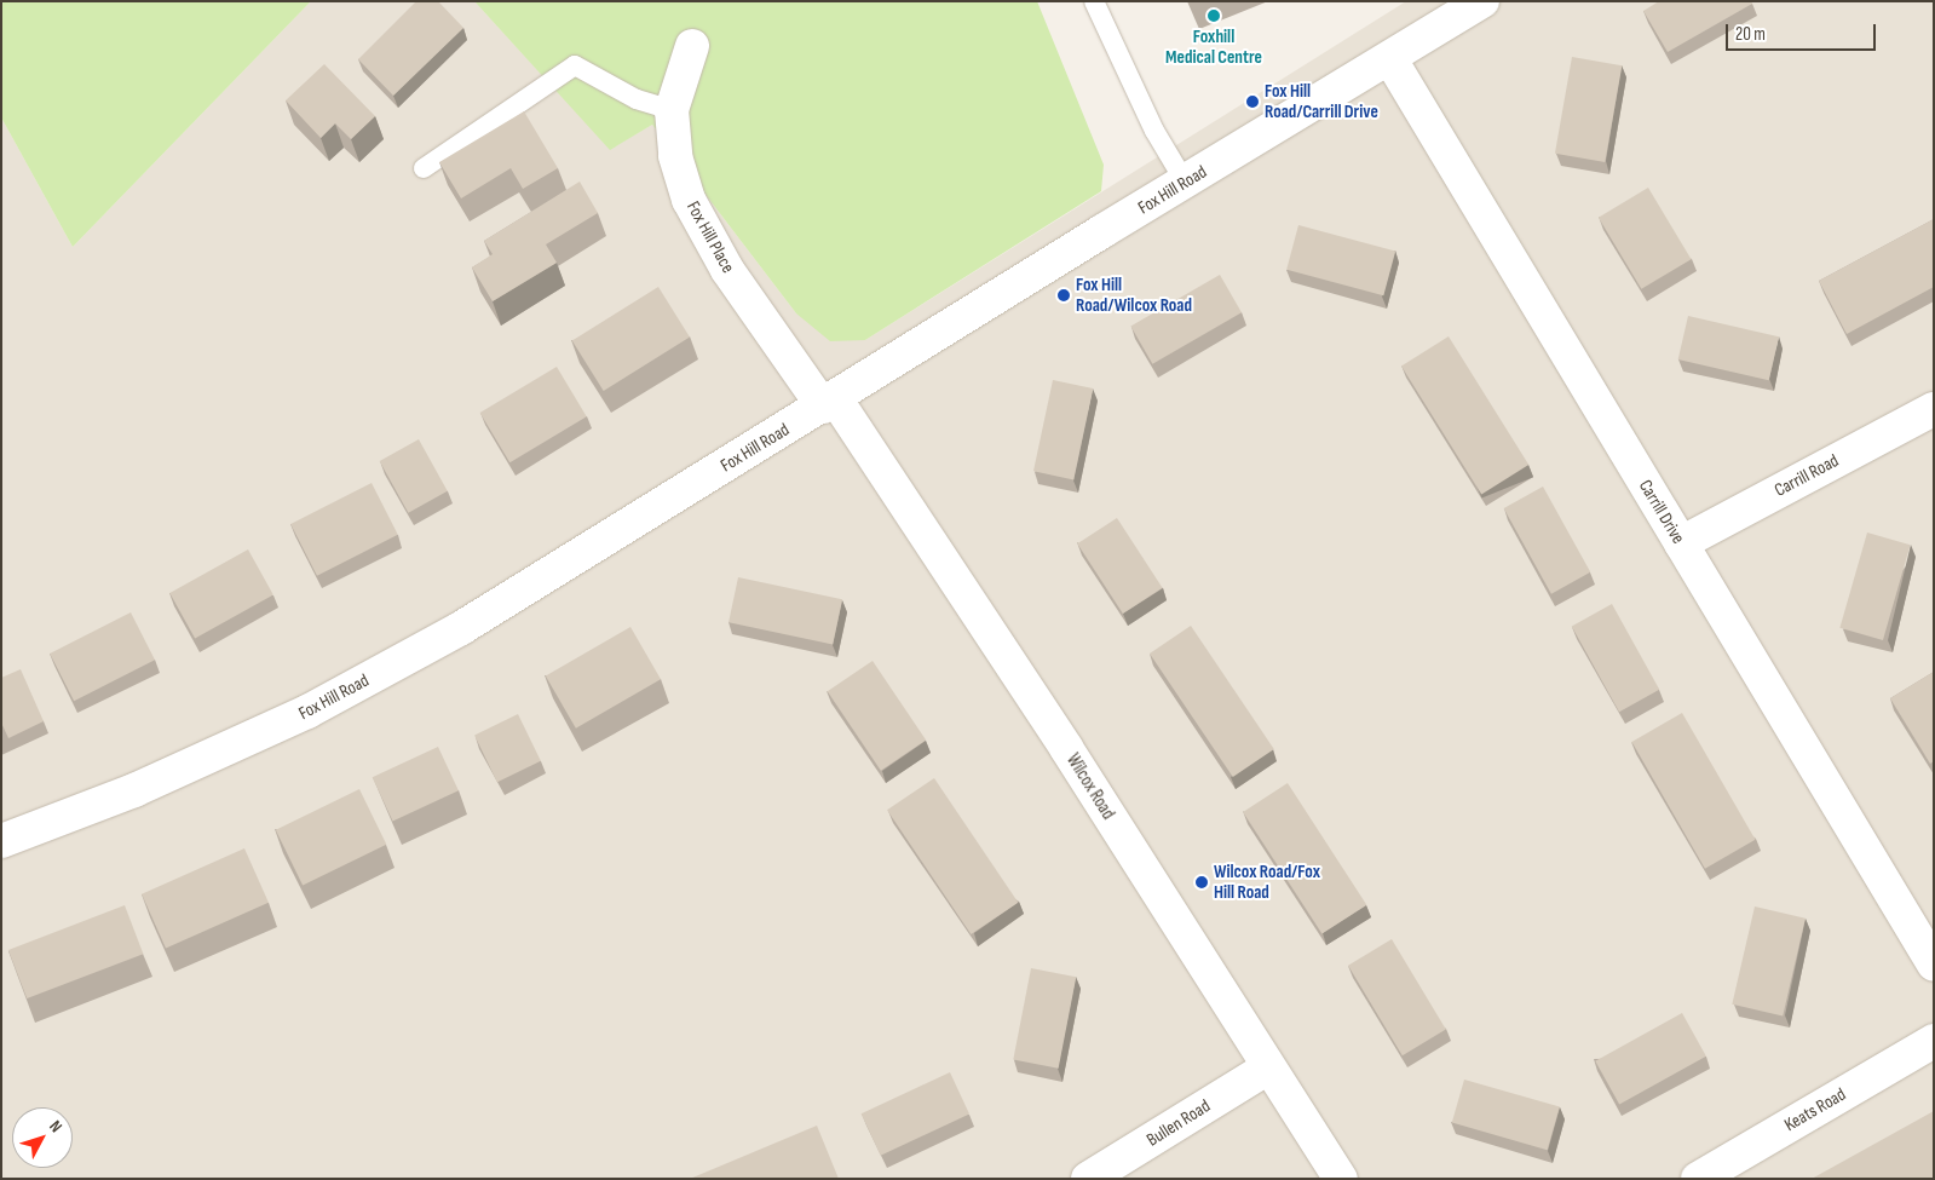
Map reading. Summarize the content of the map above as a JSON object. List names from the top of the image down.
{
  "streets": {
    "street": [
      "Fox Hill Road",
      "Fox Hill Place",
      "Carrill Road",
      "Carrill Drive",
      "Wilcox Road",
      "Keats Road",
      "Bullen Road"
    ]
  },
  "crossings": [
    ["Fox Hill Road", "Fox Hill Place"],
    ["Fox Hill Road", "Carrill Drive"],
    ["Fox Hill Road", "Wilcox Road"],
    ["Fox Hill Place", "Wilcox Road"],
    ["Carrill Road", "Carrill Drive"],
    ["Wilcox Road", "Bullen Road"]
  ],
  "places": [
    "Foxhill Medical Centre",
    "Fox Hill Road/Carrill Drive",
    "Fox Hill Road/Wilcox Road",
    "Wilcox Road/Fox Hill Road"
  ],
  "scale_bar": "20 m",
  "north": "top right"
}
